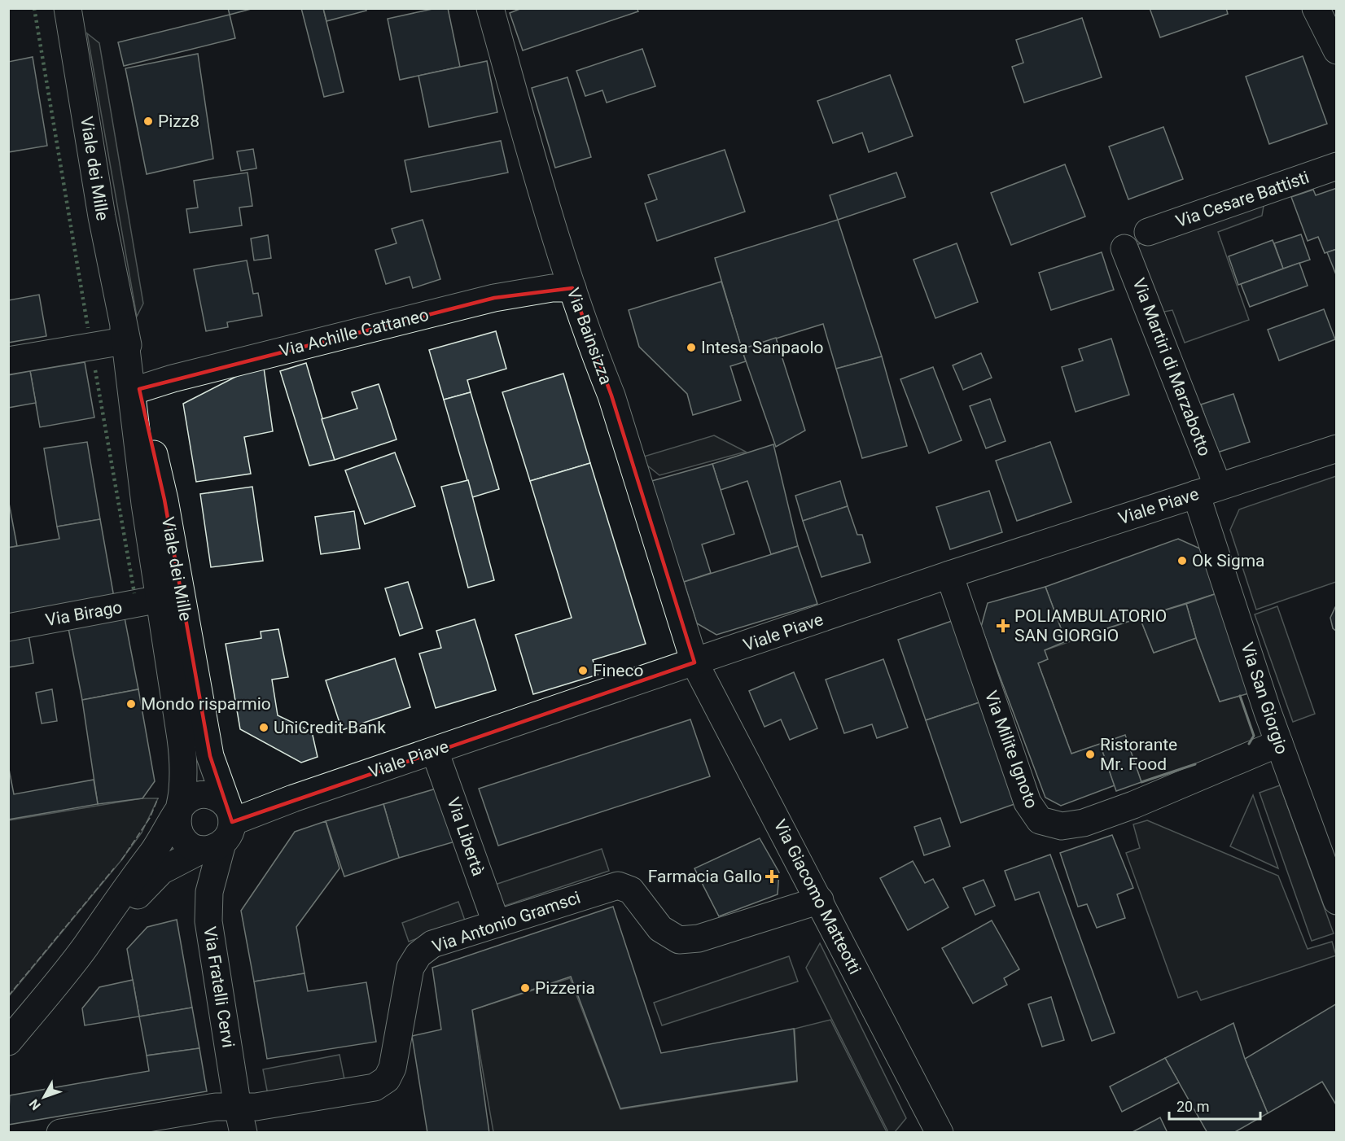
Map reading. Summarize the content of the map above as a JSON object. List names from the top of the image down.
{
  "streets": {
    "street": [
      "Viale dei Mille",
      "Via Cesare Battisti",
      "Via Achille Cattaneo",
      "Via Bainsizza",
      "Via Martiri di Marzabotto",
      "Viale Piave",
      "Via Birago",
      "Via San Giorgio",
      "Via Milite Ignoto",
      "Via Libertà",
      "Via Giacomo Matteotti",
      "Via Antonio Gramsci",
      "Via Fratelli Cervi"
    ]
  },
  "crossings": [
    ["Viale dei Mille", "Via Achille Cattaneo"],
    ["Viale dei Mille", "Viale Piave"],
    ["Viale dei Mille", "Via Birago"],
    ["Viale dei Mille", "Via Fratelli Cervi"],
    ["Via Achille Cattaneo", "Via Bainsizza"],
    ["Via Bainsizza", "Viale Piave"],
    ["Via Bainsizza", "Via Giacomo Matteotti"],
    ["Via Martiri di Marzabotto", "Viale Piave"],
    ["Via Martiri di Marzabotto", "Via San Giorgio"],
    ["Viale Piave", "Via San Giorgio"],
    ["Viale Piave", "Via Milite Ignoto"],
    ["Viale Piave", "Via Libertà"],
    ["Viale Piave", "Via Giacomo Matteotti"],
    ["Viale Piave", "Via Fratelli Cervi"],
    ["Via San Giorgio", "Via Milite Ignoto"],
    ["Via Libertà", "Via Antonio Gramsci"],
    ["Via Giacomo Matteotti", "Via Antonio Gramsci"],
    ["Via Antonio Gramsci", "Via Fratelli Cervi"]
  ],
  "places": {
    "other": [
      "Pizz8",
      "Intesa Sanpaolo",
      "Ok Sigma",
      "Fineco",
      "Mondo risparmio",
      "UniCredit Bank",
      "Ristorante Mr. Food",
      "Pizzeria"
    ],
    "health": ["POLIAMBULATORIO SAN GIORGIO", "Farmacia Gallo"]
  },
  "scale_bar": "20 m",
  "north": "bottom left"
}
